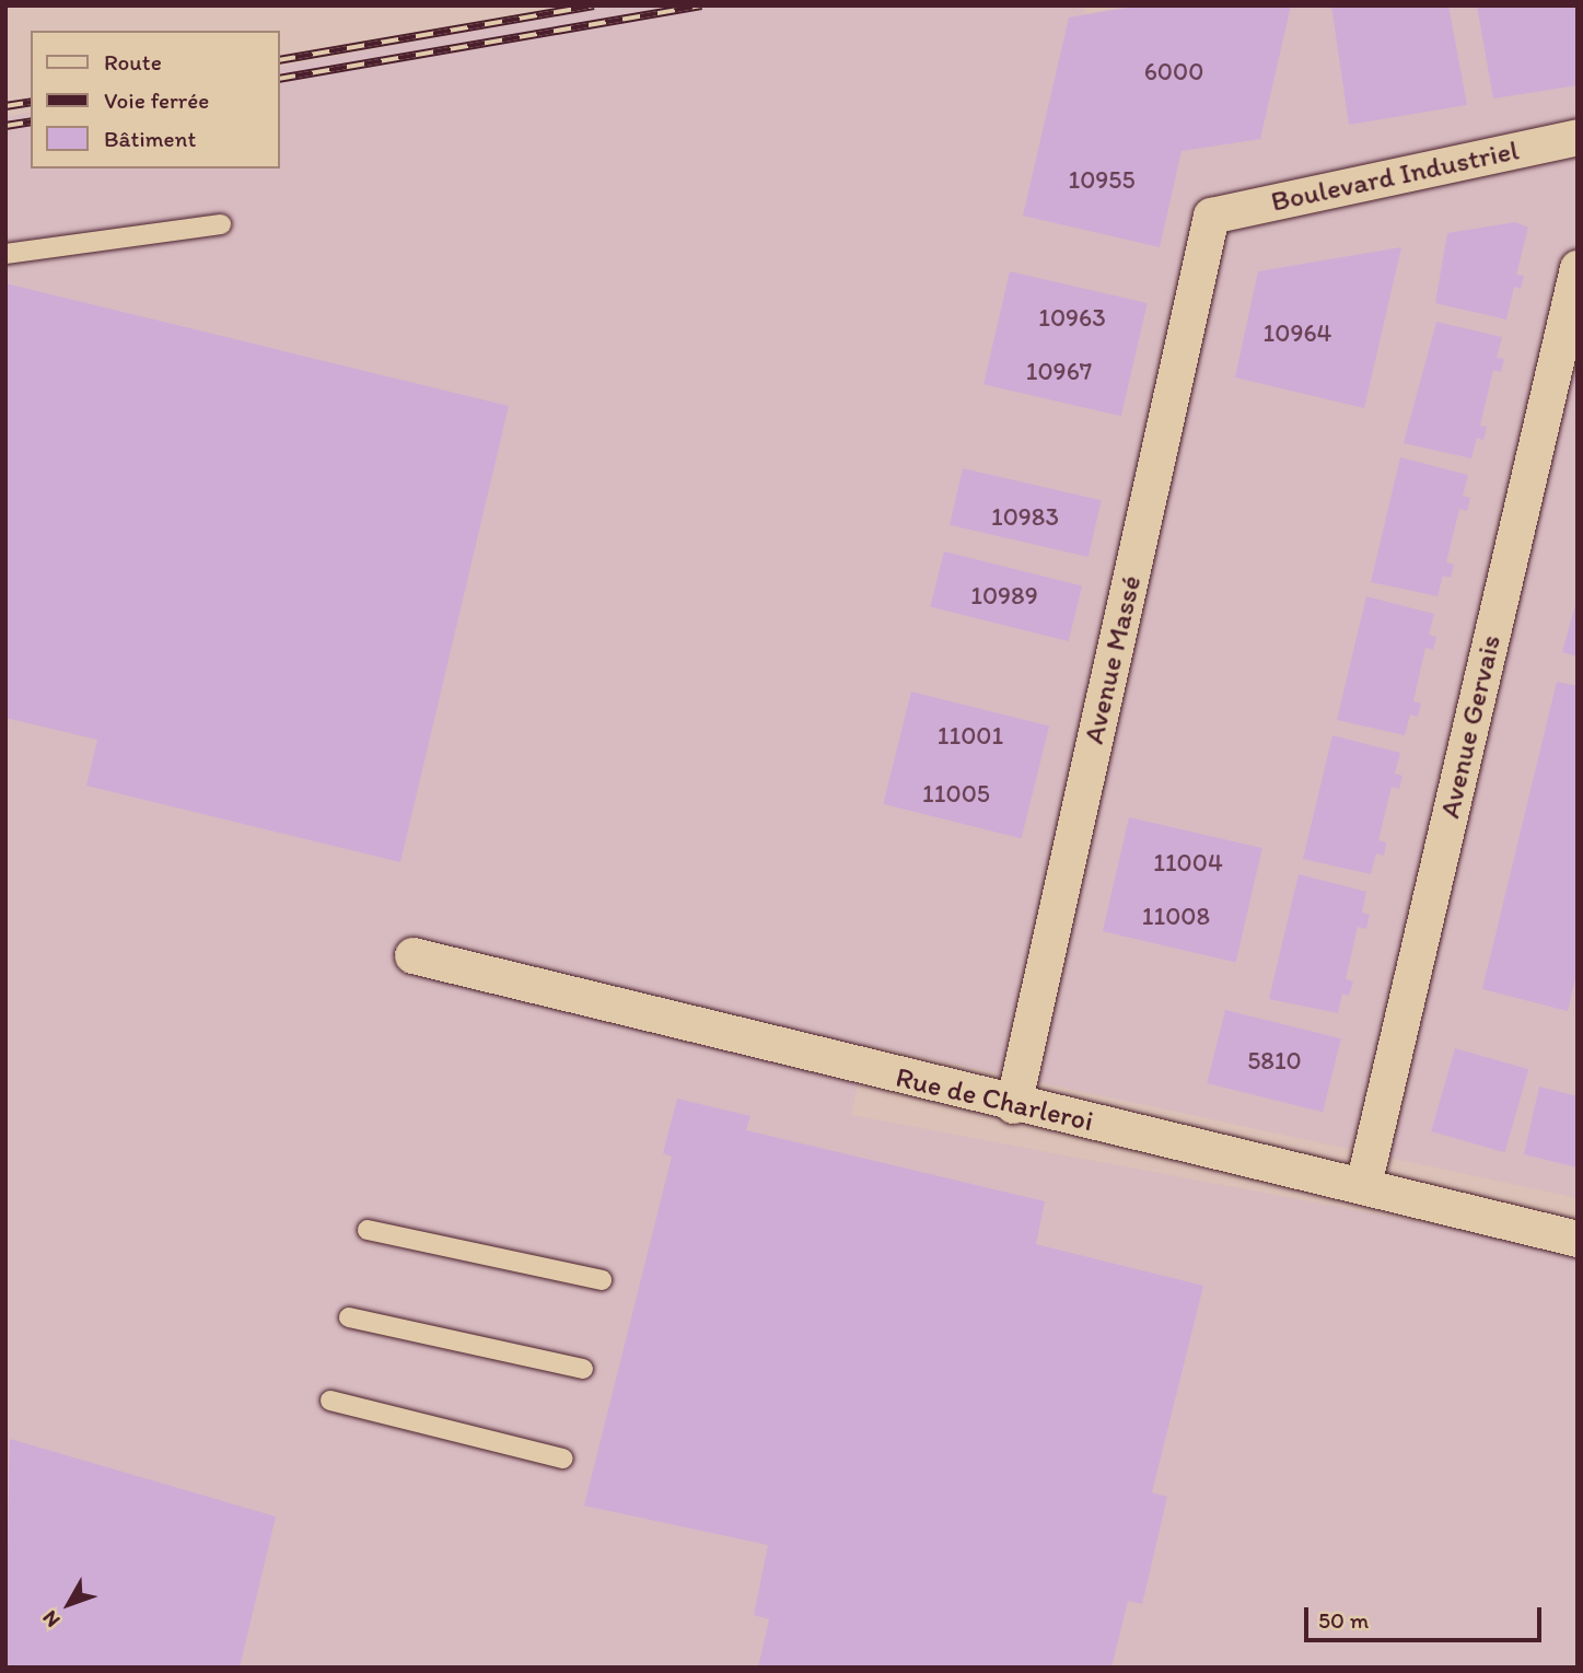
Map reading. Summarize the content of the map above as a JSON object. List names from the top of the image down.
{
  "streets": {
    "street": [
      "Boulevard Industriel",
      "Avenue Massé",
      "Avenue Gervais",
      "Rue de Charleroi"
    ]
  },
  "crossings": [
    ["Boulevard Industriel", "Avenue Massé"],
    ["Avenue Massé", "Rue de Charleroi"],
    ["Avenue Gervais", "Rue de Charleroi"]
  ],
  "house_numbers": [
    "6000",
    "10955",
    "10963",
    "10964",
    "10967",
    "10983",
    "10989",
    "11001",
    "11005",
    "11004",
    "11008",
    "5810"
  ],
  "legend": ["Route", "Voie ferrée", "Bâtiment"],
  "scale_bar": "50 m",
  "north": "bottom left"
}
